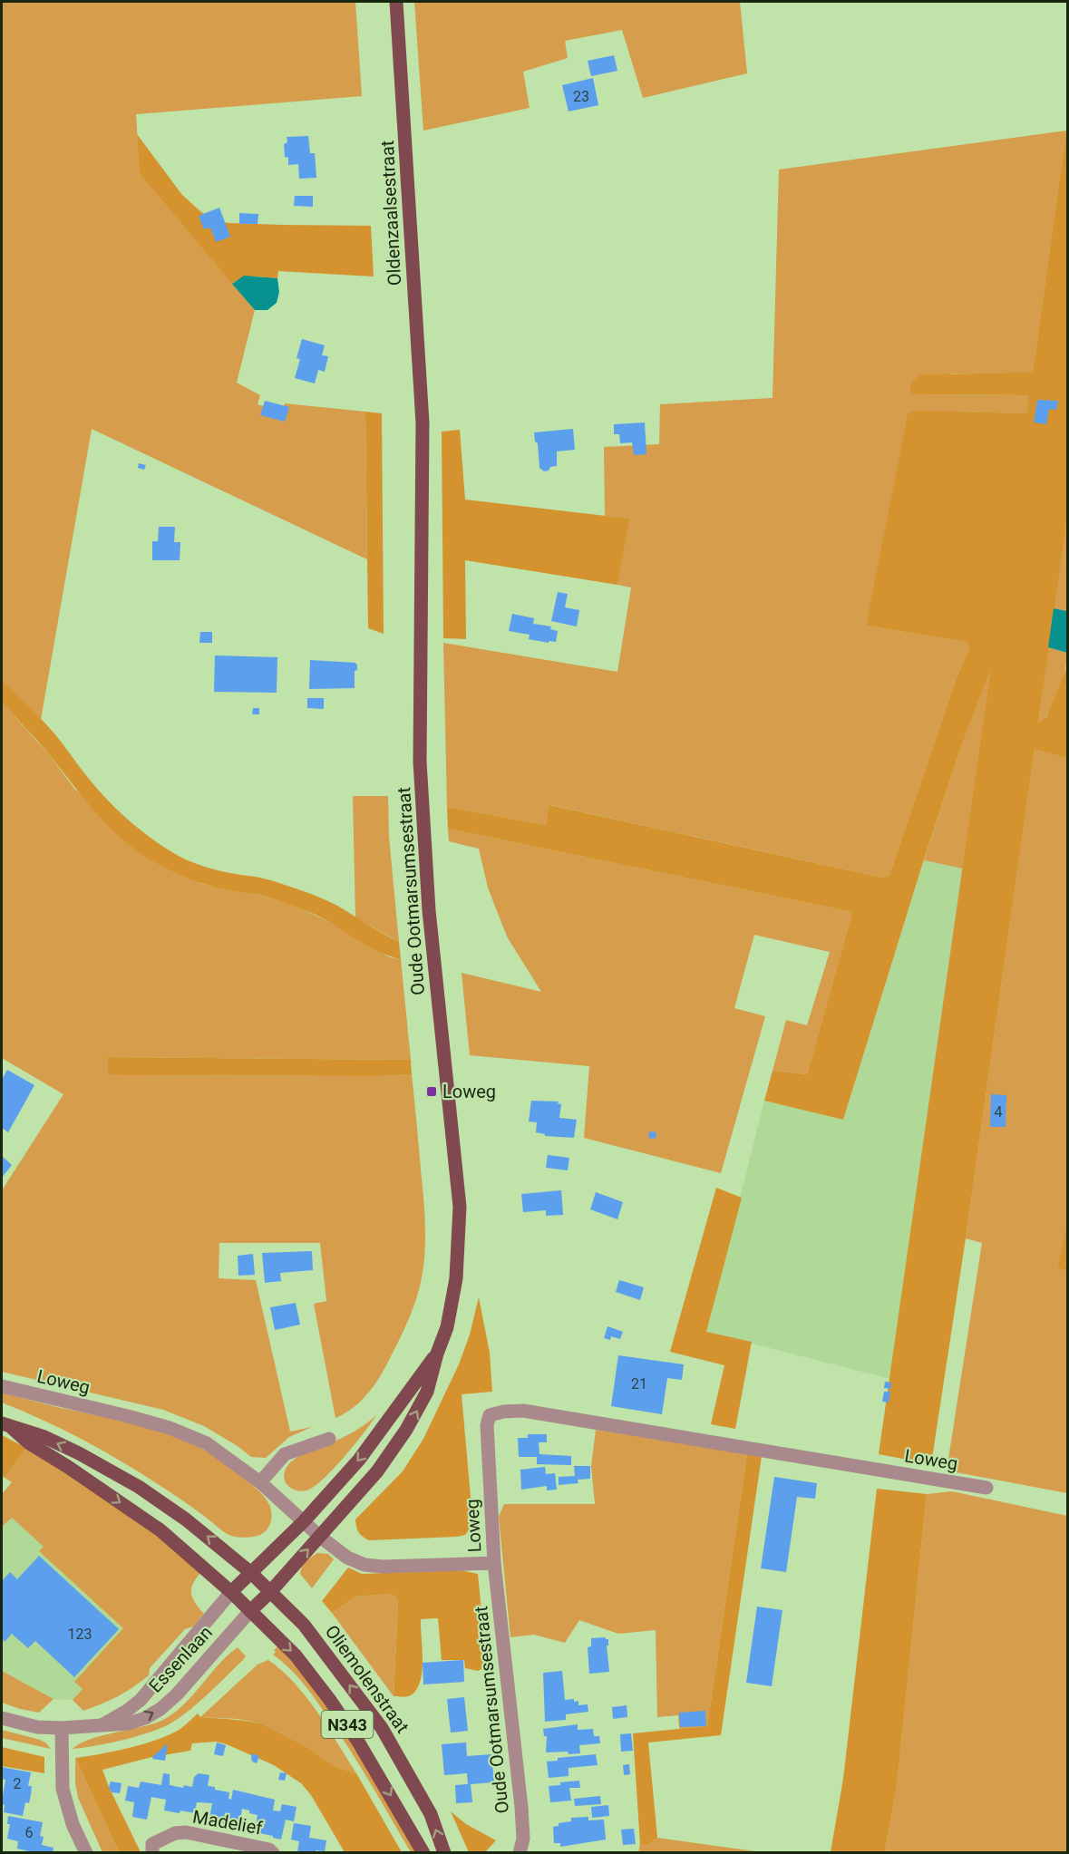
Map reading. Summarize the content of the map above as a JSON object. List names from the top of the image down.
{
  "streets": {
    "main road": [
      "Oldenzaalsestraat",
      "Oude Ootmarsumsestraat",
      "Oliemolenstraat",
      "N343"
    ],
    "street": ["Loweg", "Essenlaan", "Madelief"]
  },
  "crossings": [
    ["Oldenzaalsestraat", "Oude Ootmarsumsestraat"],
    ["Oude Ootmarsumsestraat", "Loweg"],
    ["Oude Ootmarsumsestraat", "Essenlaan"],
    ["Oude Ootmarsumsestraat", "Oliemolenstraat"],
    ["Oude Ootmarsumsestraat", "N343"],
    ["Essenlaan", "N343"],
    ["Oliemolenstraat", "N343"]
  ],
  "places": {
    "transit": ["Loweg"]
  },
  "house_numbers": [
    "23",
    "4",
    "21",
    "123",
    "2",
    "6"
  ]
}
